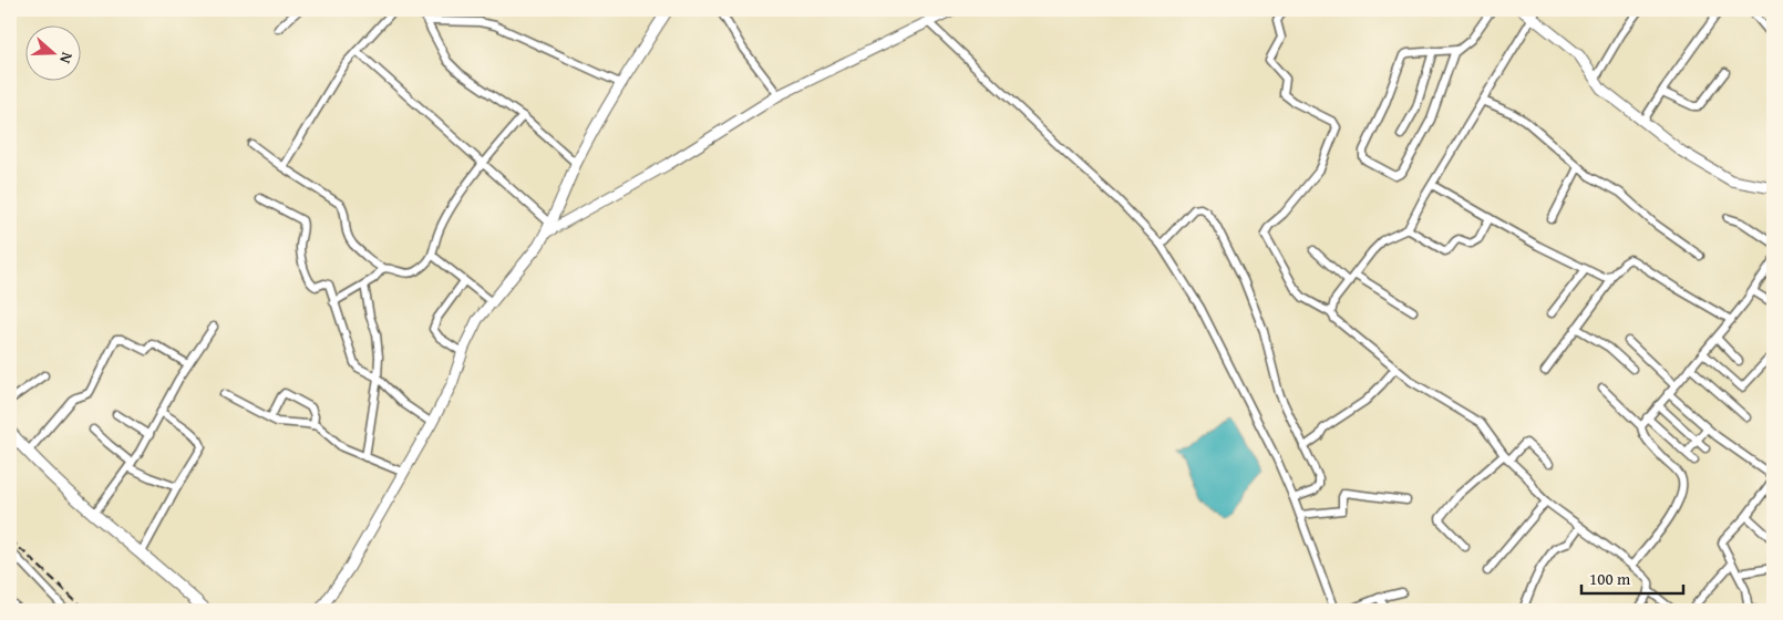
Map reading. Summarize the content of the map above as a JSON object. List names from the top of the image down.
{
  "scale_bar": "100 m",
  "north": "right"
}
